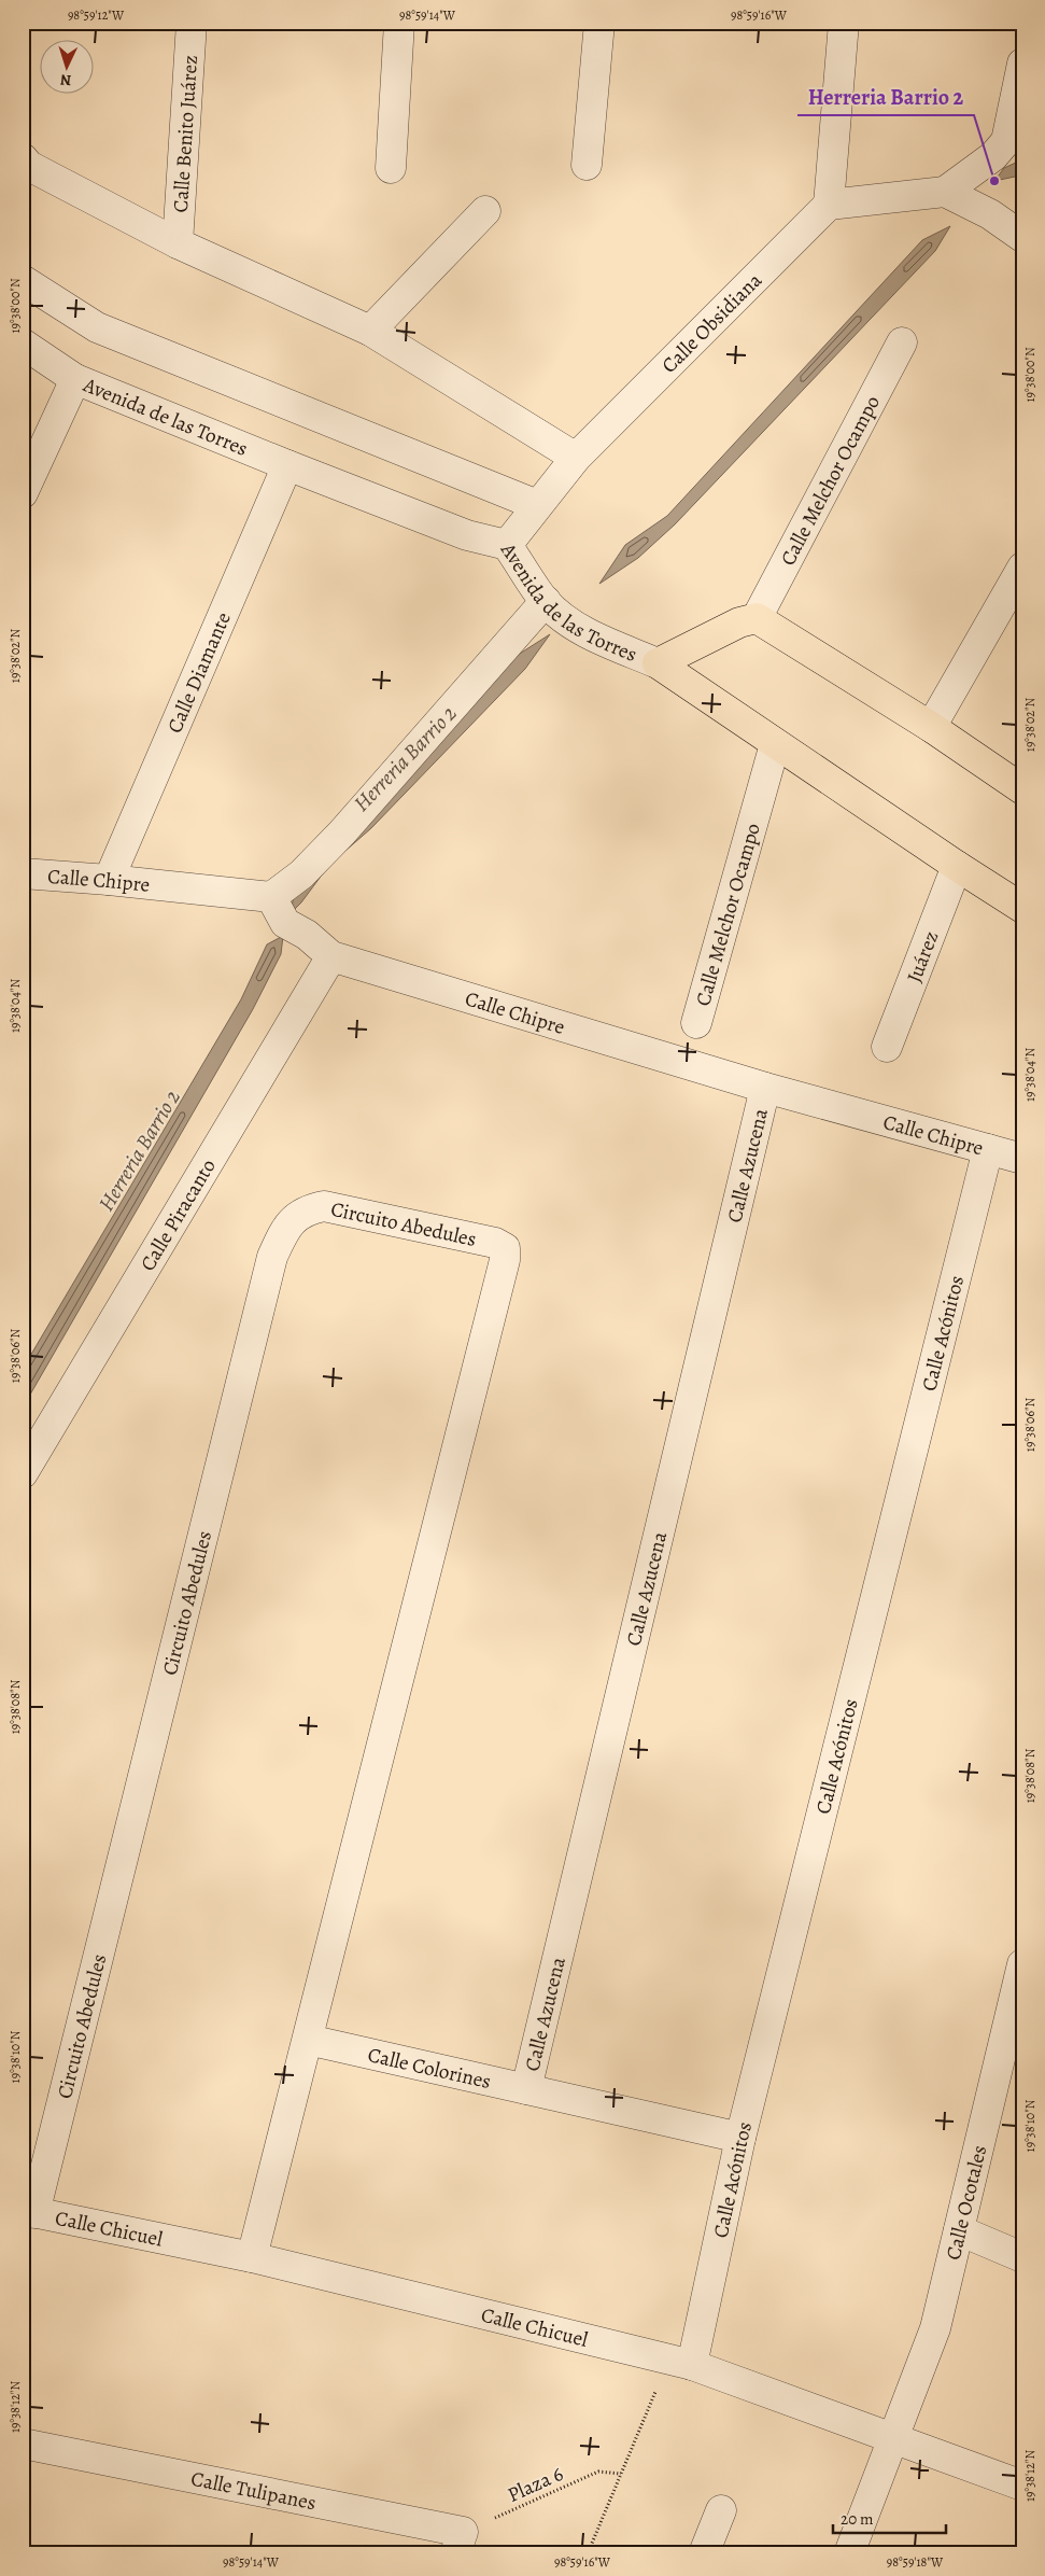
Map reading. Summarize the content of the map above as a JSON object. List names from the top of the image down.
{
  "streets": {
    "main road": ["Avenida de las Torres"],
    "street": [
      "Calle Benito Juárez",
      "Calle Obsidiana",
      "Calle Melchor Ocampo",
      "Calle Diamante",
      "Calle Chipre",
      "Juárez",
      "Calle Azucena",
      "Calle Piracanto",
      "Circuito Abedules",
      "Calle Acónitos",
      "Calle Colorines",
      "Calle Ocotales",
      "Calle Chicuel",
      "Calle Tulipanes"
    ],
    "path": ["Plaza 6"]
  },
  "crossings": [
    ["Calle Obsidiana", "Avenida de las Torres"],
    ["Avenida de las Torres", "Calle Melchor Ocampo"],
    ["Avenida de las Torres", "Calle Diamante"],
    ["Avenida de las Torres", "Juárez"],
    ["Calle Diamante", "Calle Chipre"],
    ["Calle Chipre", "Calle Azucena"],
    ["Calle Chipre", "Calle Piracanto"],
    ["Calle Chipre", "Calle Acónitos"],
    ["Calle Azucena", "Calle Colorines"],
    ["Circuito Abedules", "Calle Colorines"],
    ["Circuito Abedules", "Calle Chicuel"],
    ["Calle Acónitos", "Calle Colorines"],
    ["Calle Acónitos", "Calle Chicuel"],
    ["Calle Ocotales", "Calle Chicuel"],
    ["Plaza 6", "Calle Tulipanes"]
  ],
  "water": ["Herreria Barrio 2"],
  "places": ["Herreria Barrio 2"],
  "scale_bar": "20 m",
  "north": "bottom",
  "coordinates": [
    "98°59'12\"W",
    "98°59'14\"W",
    "98°59'16\"W",
    "19°38'00\"N",
    "19°38'02\"N",
    "19°38'04\"N",
    "19°38'06\"N",
    "19°38'08\"N",
    "19°38'10\"N",
    "19°38'12\"N",
    "98°59'18\"W"
  ]
}
